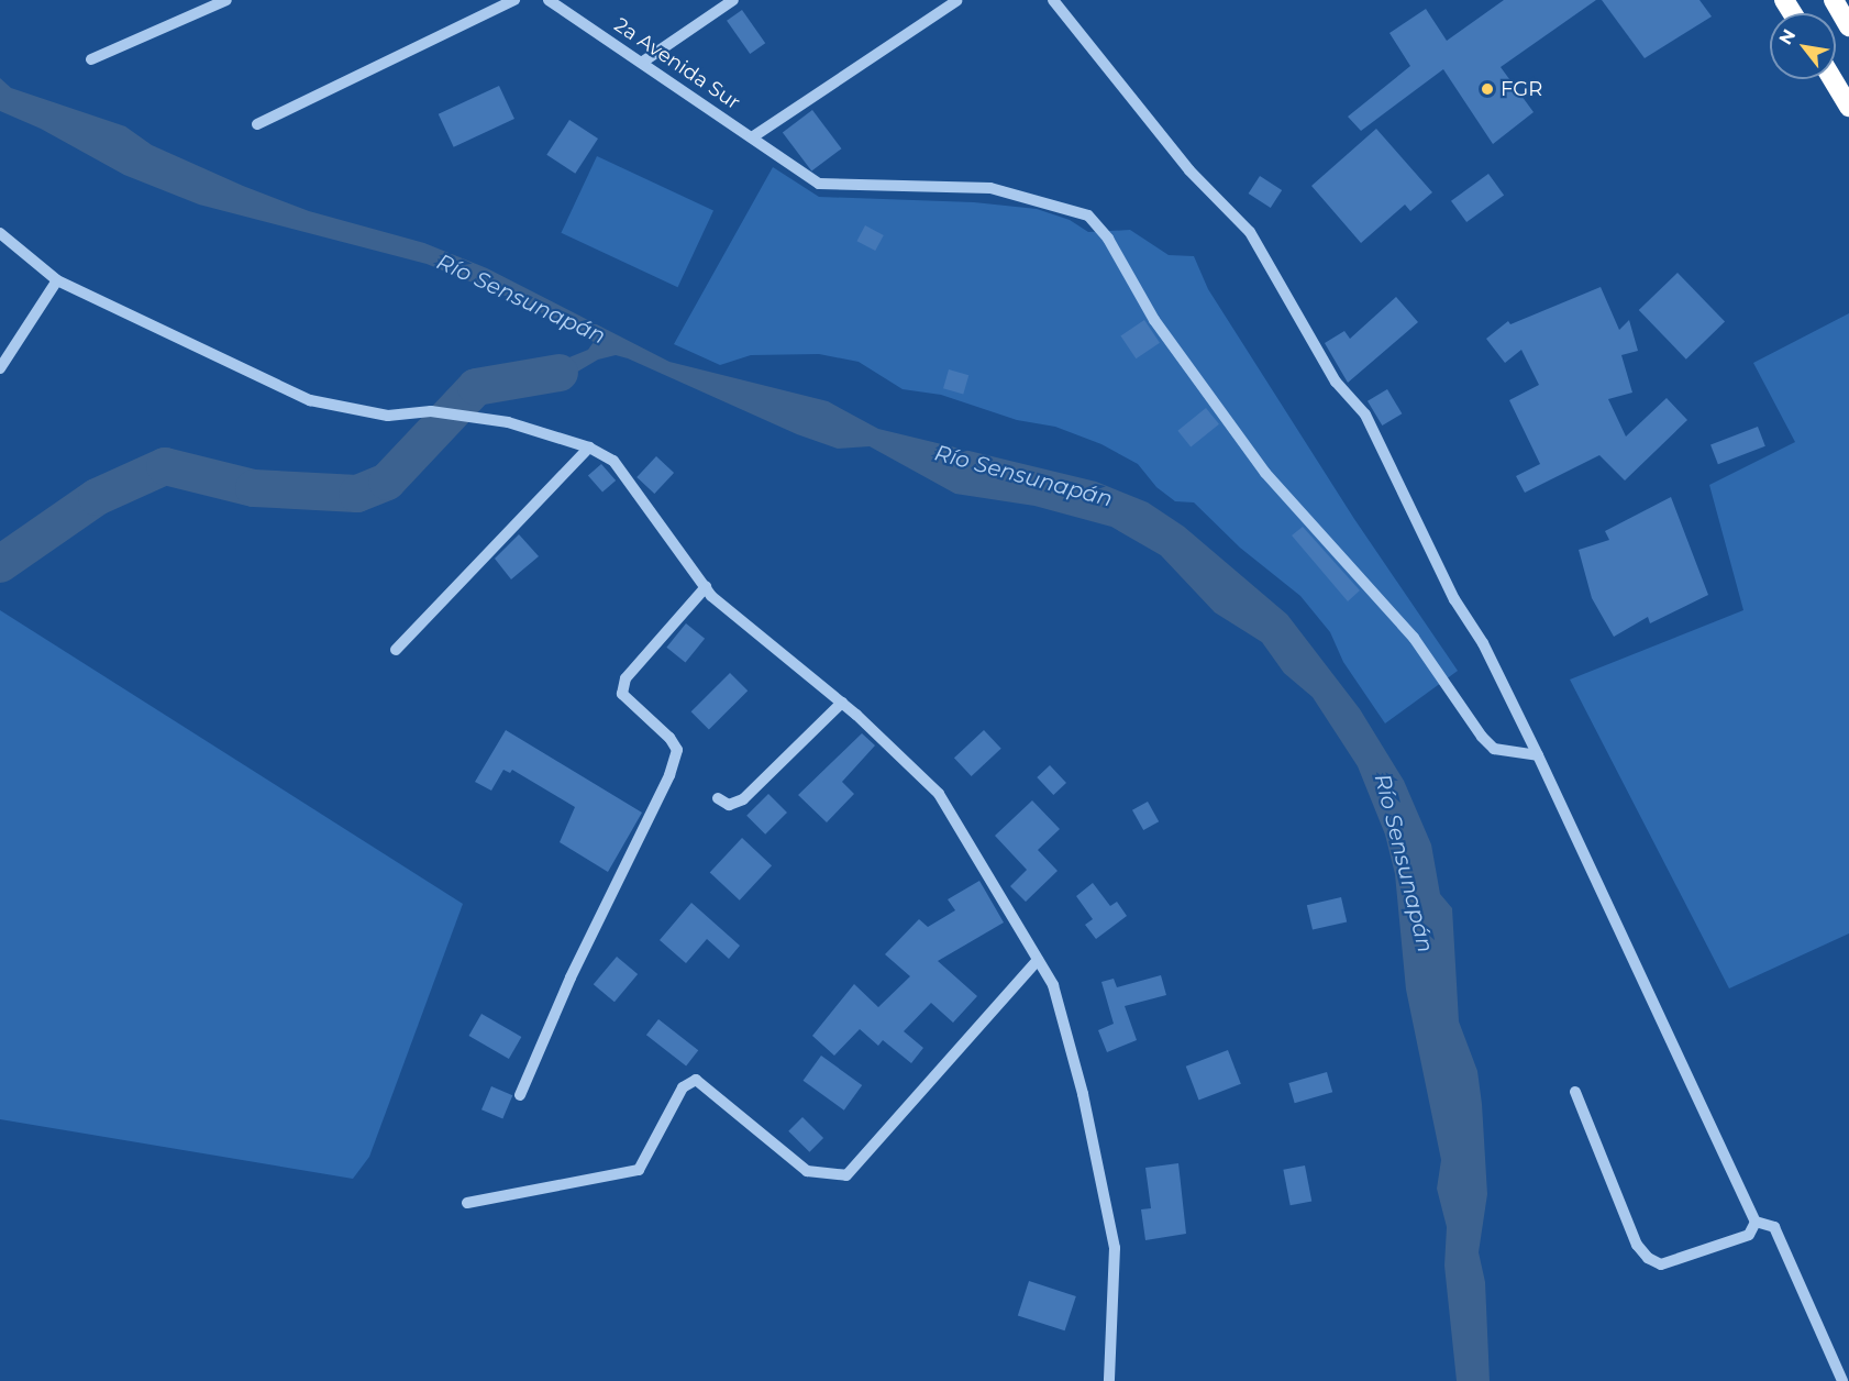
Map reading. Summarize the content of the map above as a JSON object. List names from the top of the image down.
{
  "streets": {
    "street": ["2a Avenida Sur"]
  },
  "water": ["Río Sensunapán"],
  "places": ["FGR"],
  "north": "top left"
}
